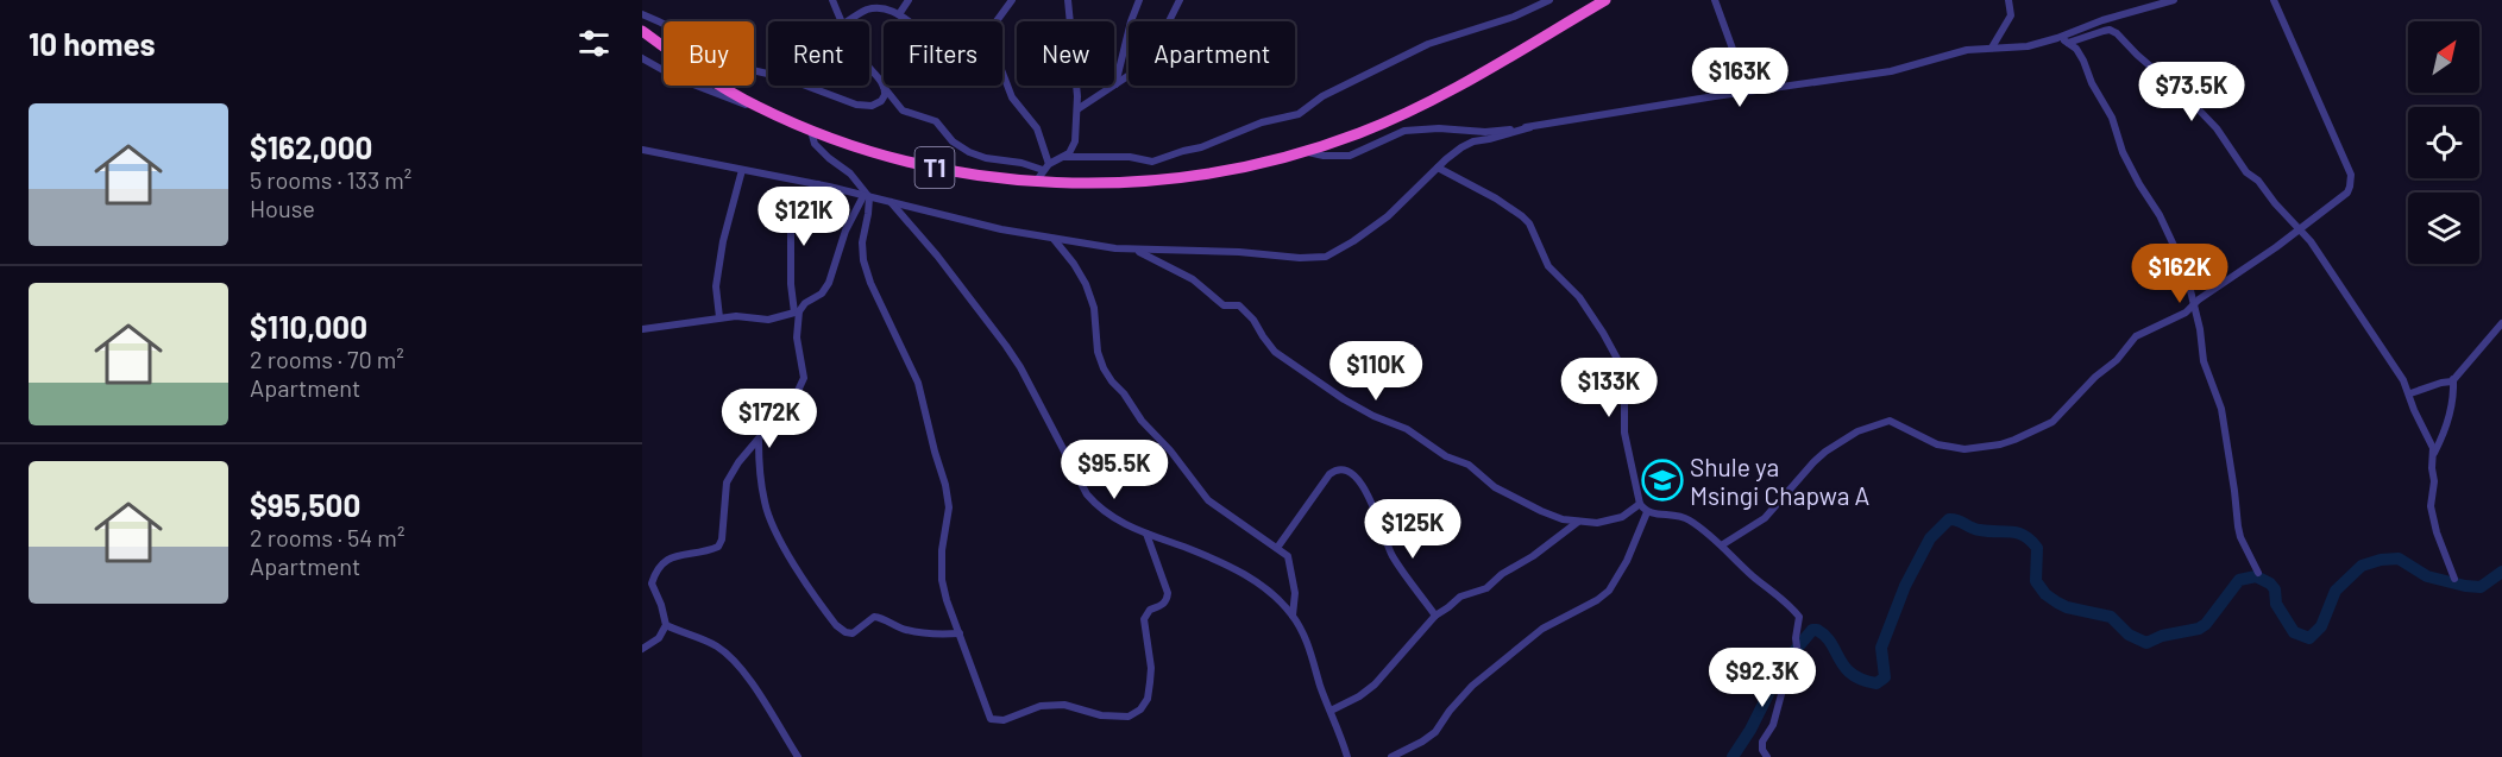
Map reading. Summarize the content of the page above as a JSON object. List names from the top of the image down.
{
  "streets": {
    "highway": ["T1"]
  },
  "places": {
    "school or university": ["Shule ya Msingi Chapwa A"]
  },
  "north": "top right",
  "page": {
    "heading": "10 homes",
    "chip": [
      "Buy",
      "Rent",
      "Filters",
      "New",
      "Apartment"
    ],
    "price": [
      "$163K",
      "$73.5K",
      "$121K",
      "$162K",
      "$110K",
      "$133K",
      "$172K",
      "$95.5K",
      "$125K",
      "$92.3K"
    ],
    "list": [
      {
        "name": "$162,000",
        "note": "5 rooms · 133 m² · House"
      },
      {
        "name": "$110,000",
        "note": "2 rooms · 70 m² · Apartment"
      },
      {
        "name": "$95,500",
        "note": "2 rooms · 54 m² · Apartment"
      }
    ]
  }
}
